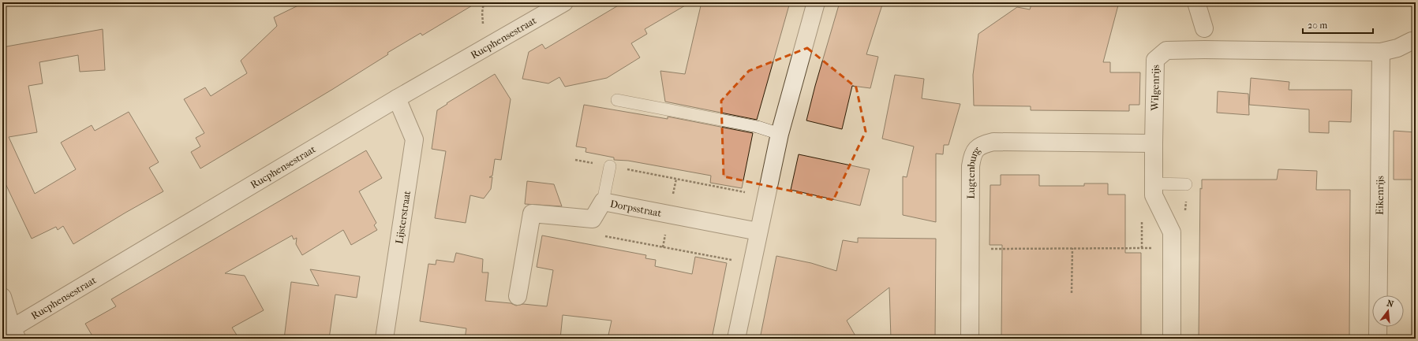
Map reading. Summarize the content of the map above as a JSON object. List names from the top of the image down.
{
  "streets": {
    "street": [
      "Rucphensestraat",
      "Wilgenrijs",
      "Lugtenburg",
      "Eikenrijs",
      "Dorpsstraat",
      "Lijsterstraat"
    ]
  },
  "crossings": [
    ["Rucphensestraat", "Lijsterstraat"],
    ["Wilgenrijs", "Lugtenburg"],
    ["Wilgenrijs", "Eikenrijs"]
  ],
  "scale_bar": "20 m",
  "north": "top"
}
